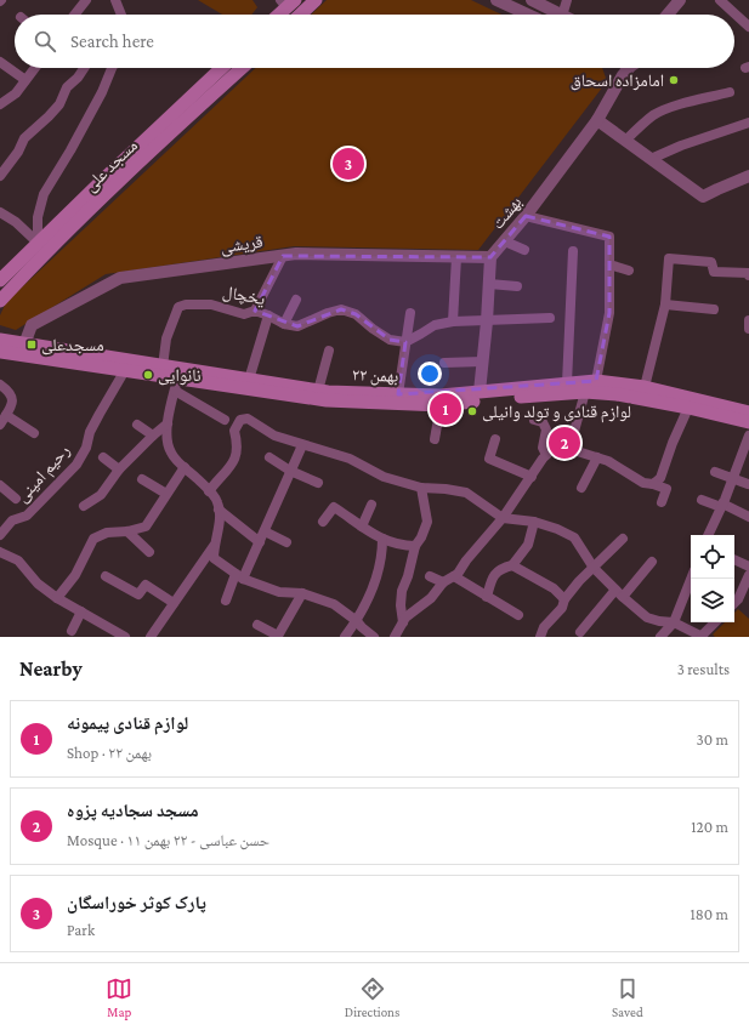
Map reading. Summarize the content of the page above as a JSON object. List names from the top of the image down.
{
  "streets": {
    "main road": ["مسجد علی", "۲۲ بهمن"],
    "street": [
      "بهشت",
      "قریشی",
      "یخچال",
      "رحیم امینی"
    ]
  },
  "crossings": [
    ["بهشت", "قریشی"],
    ["قریشی", "۲۲ بهمن"],
    ["یخچال", "۲۲ بهمن"],
    ["۲۲ بهمن", "رحیم امینی"]
  ],
  "places": {
    "other": ["امامزاده اسحاق", "نانوایی", "لوازم قنادی و تولد وانیلی"],
    "transit": ["مسجدعلی"]
  },
  "page": {
    "search": "Search here",
    "pins": ["3", "1", "2"],
    "heading": ["Nearby", "3 results"],
    "list": [
      {
        "mark": "1",
        "name": "لوازم قنادی پیمونه",
        "note": "Shop · ۲۲ بهمن",
        "value": "30 m"
      },
      {
        "mark": "2",
        "name": "مسجد سجادیه پزوه",
        "note": "Mosque · حسن عباسی - ۲۲ بهمن ۱۱",
        "value": "120 m"
      },
      {
        "mark": "3",
        "name": "پارک کوثر خوراسگان",
        "note": "Park",
        "value": "180 m"
      }
    ],
    "nav": ["Map", "Directions", "Saved"]
  }
}
